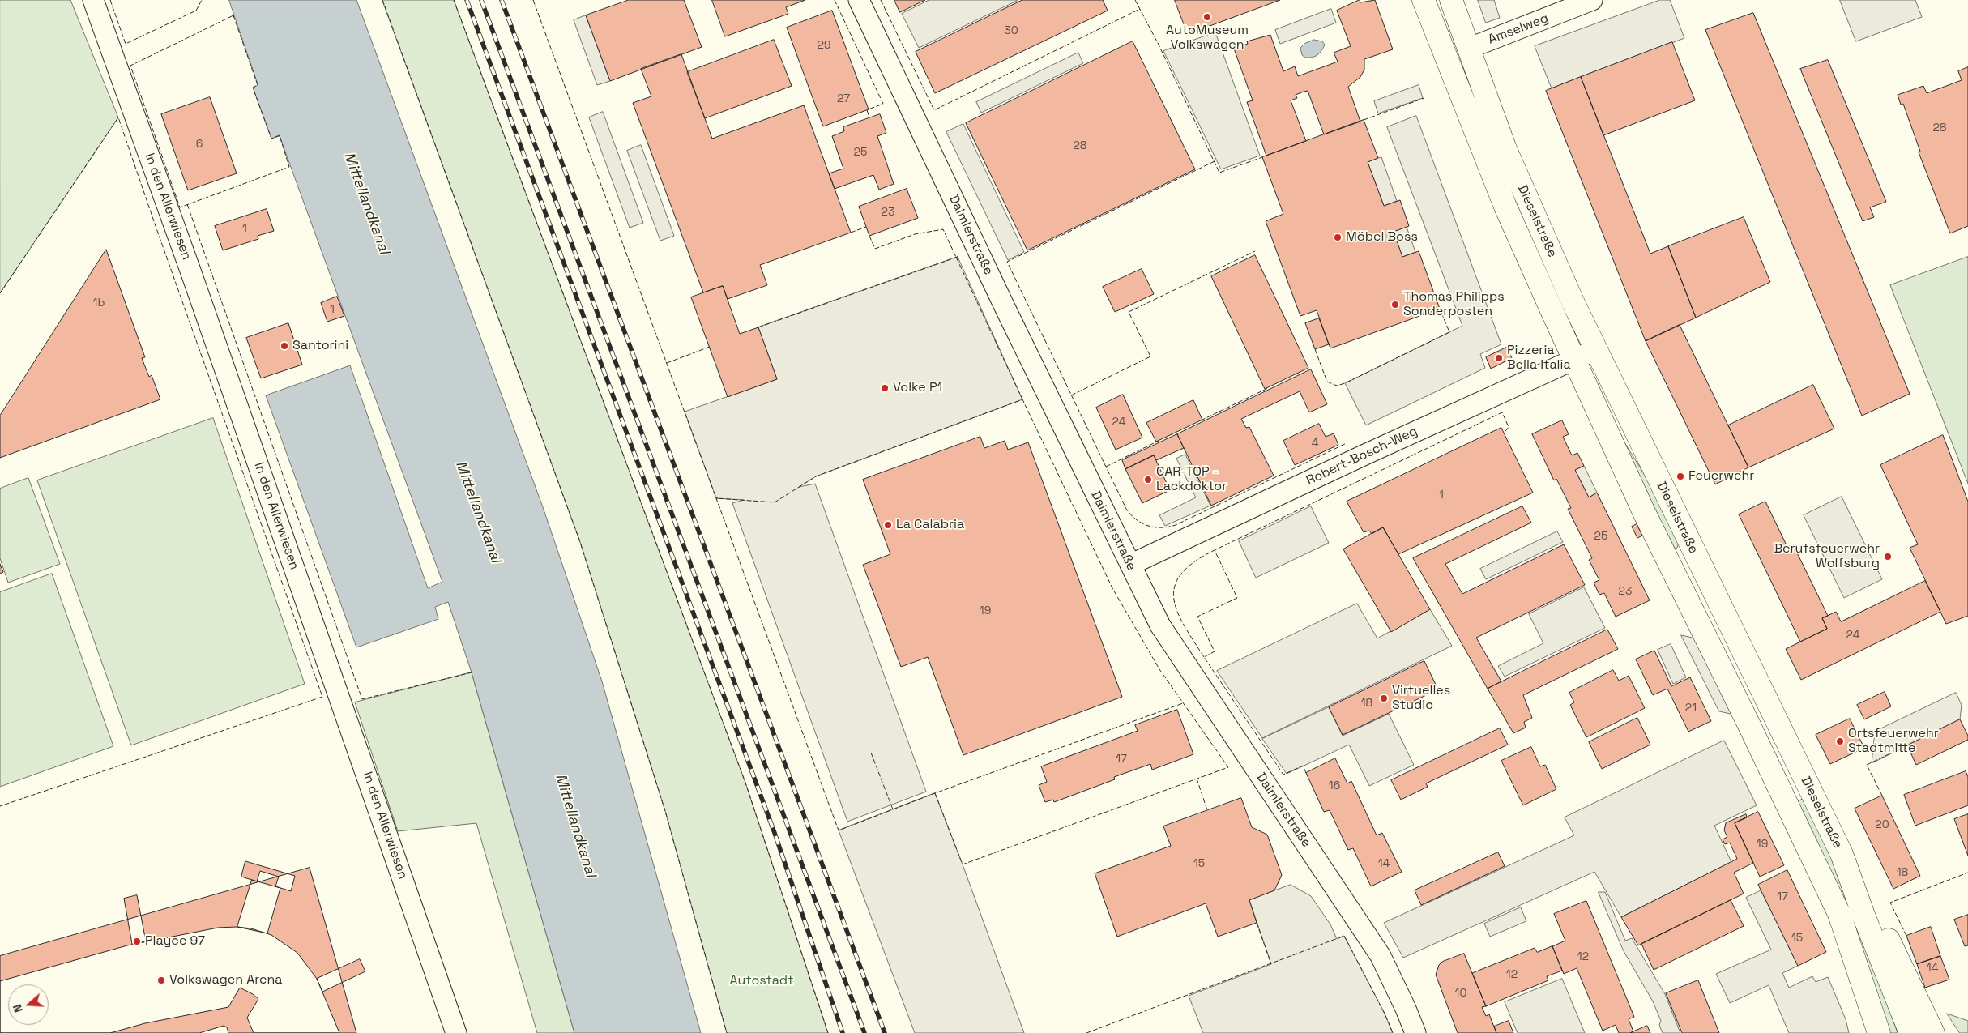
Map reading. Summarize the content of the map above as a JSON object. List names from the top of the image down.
{
  "streets": {
    "main road": ["Dieselstraße"],
    "street": [
      "Amselweg",
      "In den Allerwiesen",
      "Daimlerstraße",
      "Robert-Bosch-Weg"
    ]
  },
  "crossings": [
    ["Amselweg", "Dieselstraße"],
    ["Dieselstraße", "Robert-Bosch-Weg"],
    ["Daimlerstraße", "Robert-Bosch-Weg"]
  ],
  "water": ["Mittellandkanal"],
  "parks": ["Autostadt"],
  "places": [
    "AutoMuseum Volkswagen",
    "Möbel Boss",
    "Thomas Philipps Sonderposten",
    "Santorini",
    "Pizzeria Bella Italia",
    "Volke P1",
    "Feuerwehr",
    "CAR-TOP - Lackdoktor",
    "La Calabria",
    "Berufsfeuerwehr Wolfsburg",
    "Virtuelles Studio",
    "Ortsfeuerwehr Stadtmitte",
    "Playce 97",
    "Volkswagen Arena"
  ],
  "house_numbers": [
    "30",
    "29",
    "27",
    "28",
    "6",
    "28",
    "25",
    "23",
    "1",
    "1b",
    "1",
    "24",
    "4",
    "1",
    "25",
    "23",
    "19",
    "24",
    "18",
    "21",
    "17",
    "16",
    "20",
    "19",
    "15",
    "14",
    "18",
    "17",
    "15",
    "12",
    "14",
    "12",
    "10"
  ],
  "north": "left"
}
